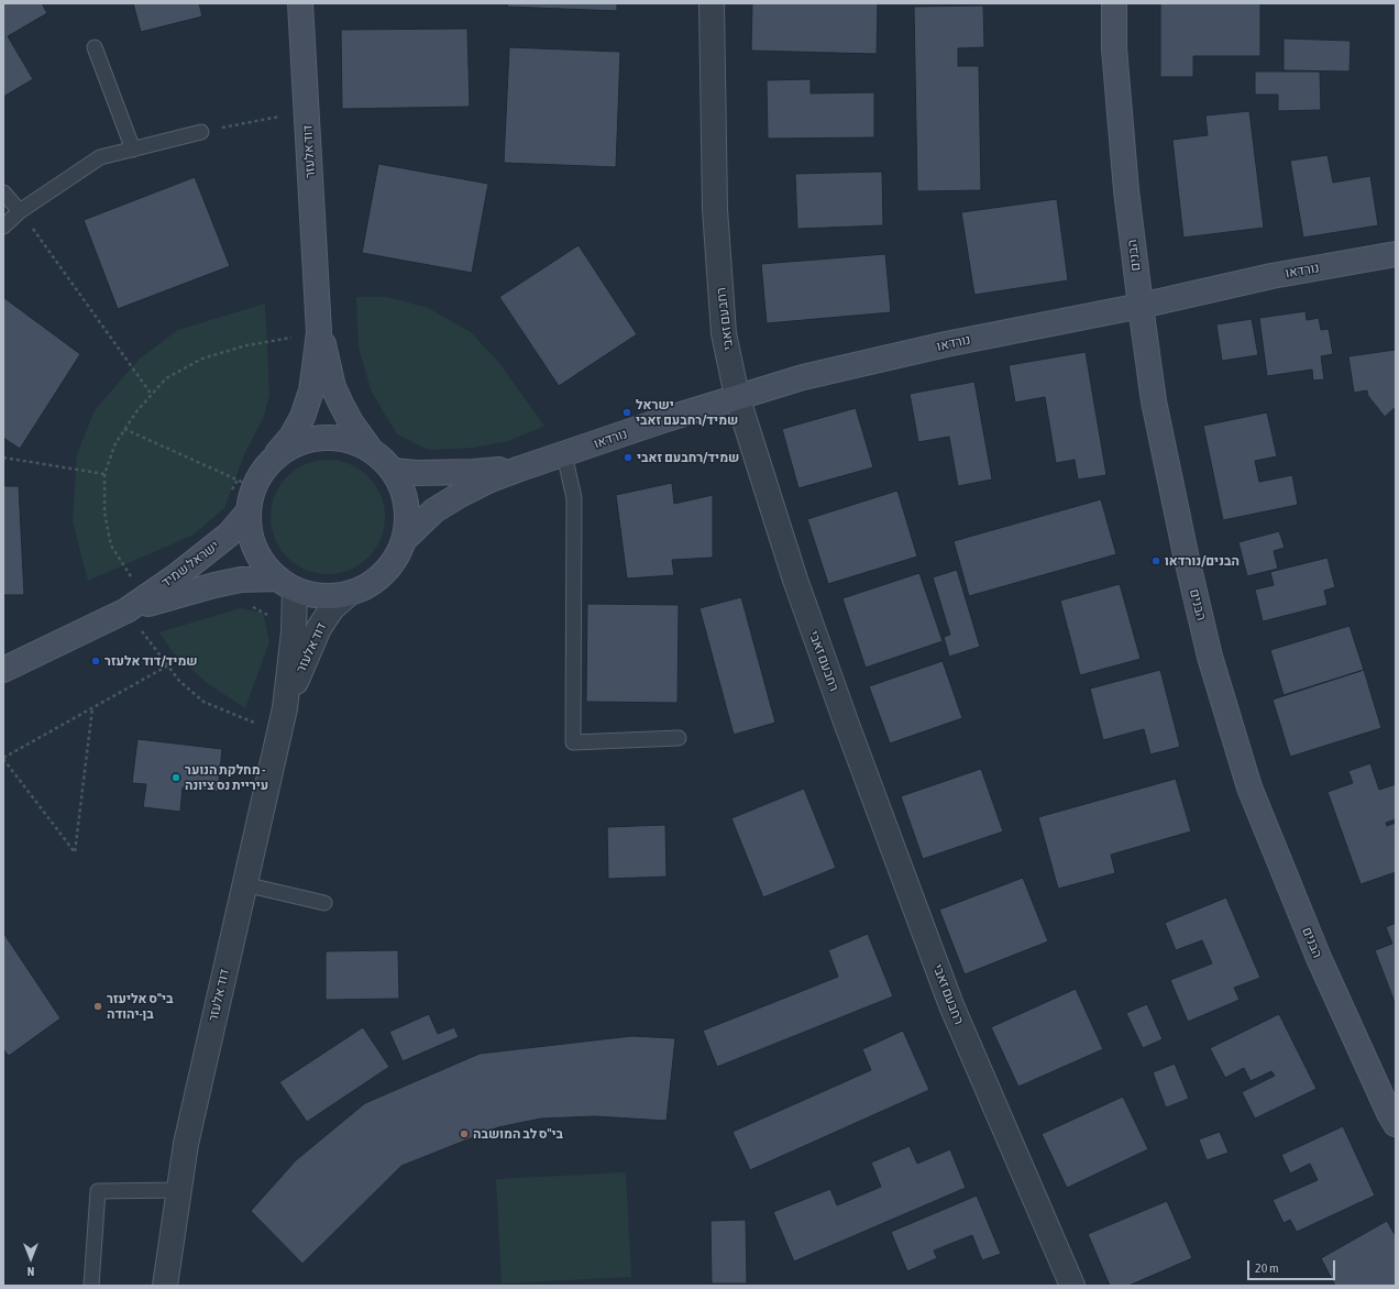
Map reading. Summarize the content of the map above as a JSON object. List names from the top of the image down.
{
  "streets": {
    "street": [
      "דוד אלעזר",
      "הבנים",
      "נורדאו",
      "רחבעם זאבי",
      "ישראל שמיד"
    ]
  },
  "crossings": [
    ["דוד אלעזר", "ישראל שמיד"],
    ["הבנים", "נורדאו"],
    ["נורדאו", "רחבעם זאבי"],
    ["נורדאו", "ישראל שמיד"]
  ],
  "places": [
    "ישראל שמיד/רחבעם זאבי",
    "שמיד/רחבעם זאבי",
    "הבנים/נורדאו",
    "שמיד/דוד אלעזר",
    "מחלקת הנוער - עיריית נס ציונה",
    "בי\"ס אליעזר בן-יהודה",
    "בי\"ס לב המושבה"
  ],
  "scale_bar": "20 m",
  "north": "bottom"
}
